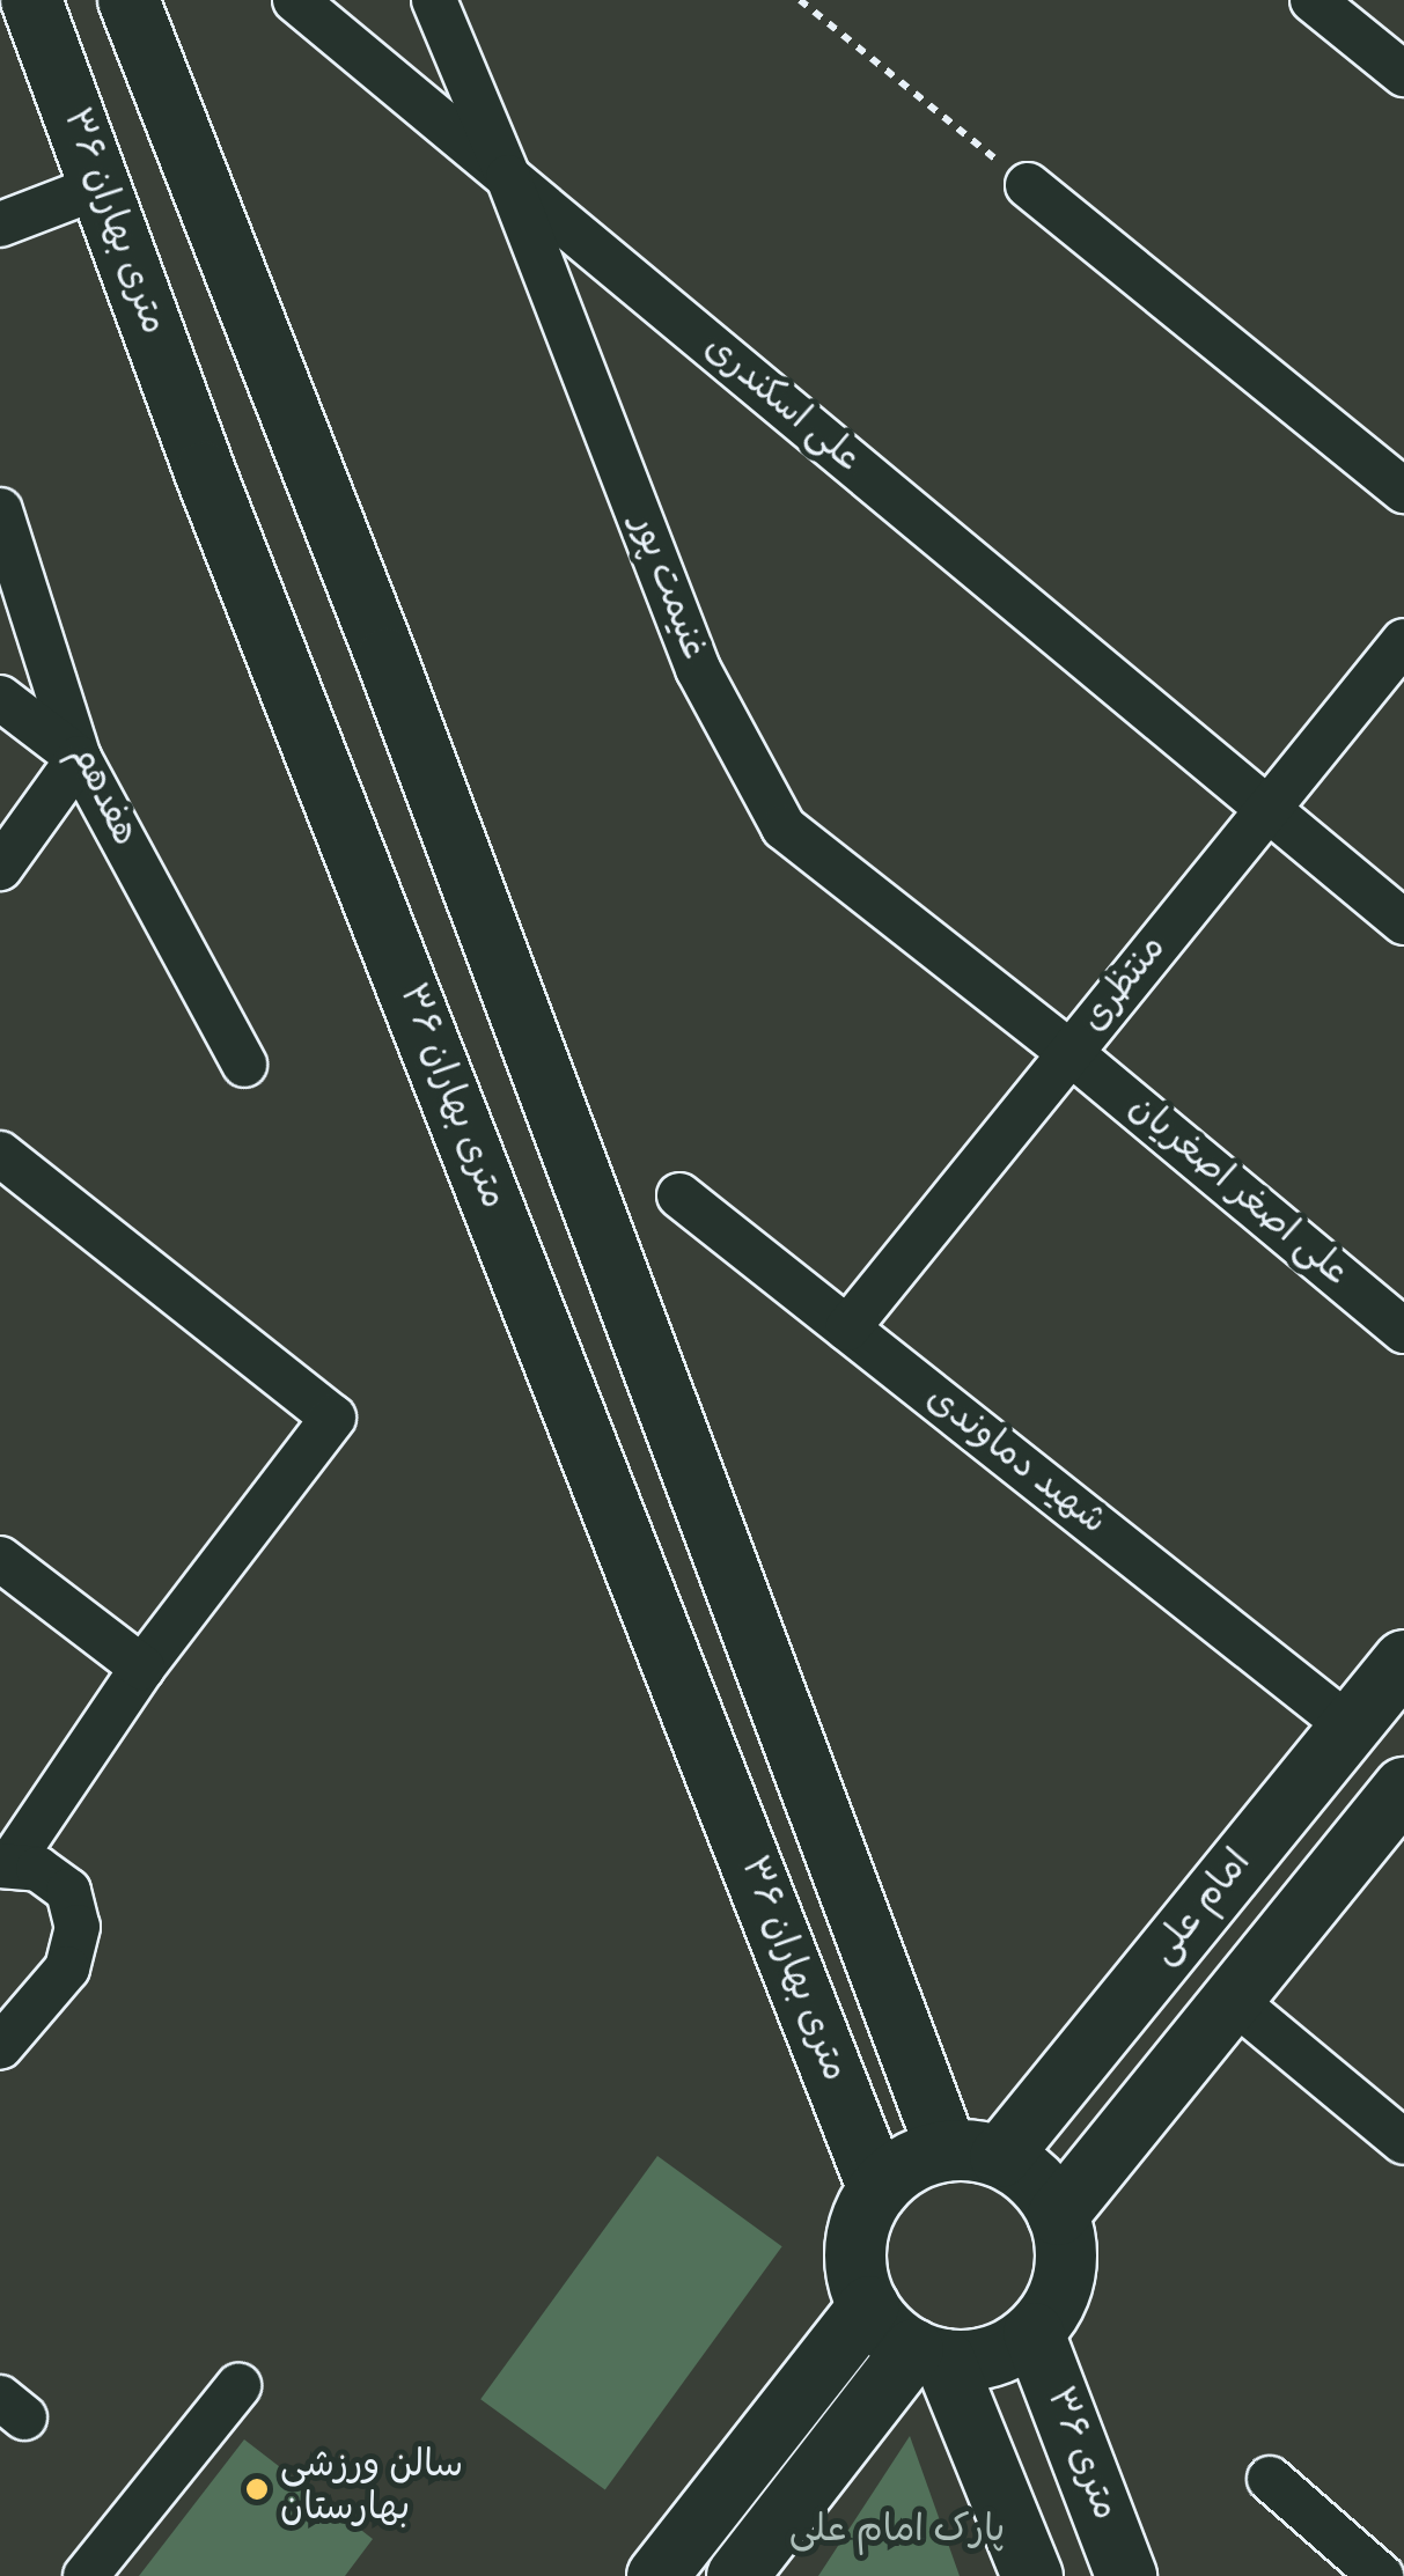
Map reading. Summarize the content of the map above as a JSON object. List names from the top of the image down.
{
  "streets": {
    "street": [
      "۳۶ متری بهاران",
      "علی اسکندری",
      "غنیمت پور",
      "هفدهم",
      "منتظری",
      "علی اصغر اصغریان",
      "شهید دماوندی",
      "امام علی",
      "۳۶ متری"
    ]
  },
  "crossings": [
    ["۳۶ متری بهاران", "امام علی"],
    ["۳۶ متری بهاران", "۳۶ متری"],
    ["علی اسکندری", "غنیمت پور"],
    ["علی اسکندری", "منتظری"],
    ["غنیمت پور", "منتظری"],
    ["غنیمت پور", "علی اصغر اصغریان"],
    ["منتظری", "علی اصغر اصغریان"],
    ["منتظری", "شهید دماوندی"],
    ["شهید دماوندی", "امام علی"],
    ["امام علی", "۳۶ متری"]
  ],
  "parks": ["پارک امام علی"],
  "places": ["سالن ورزشی بهارستان"]
}
